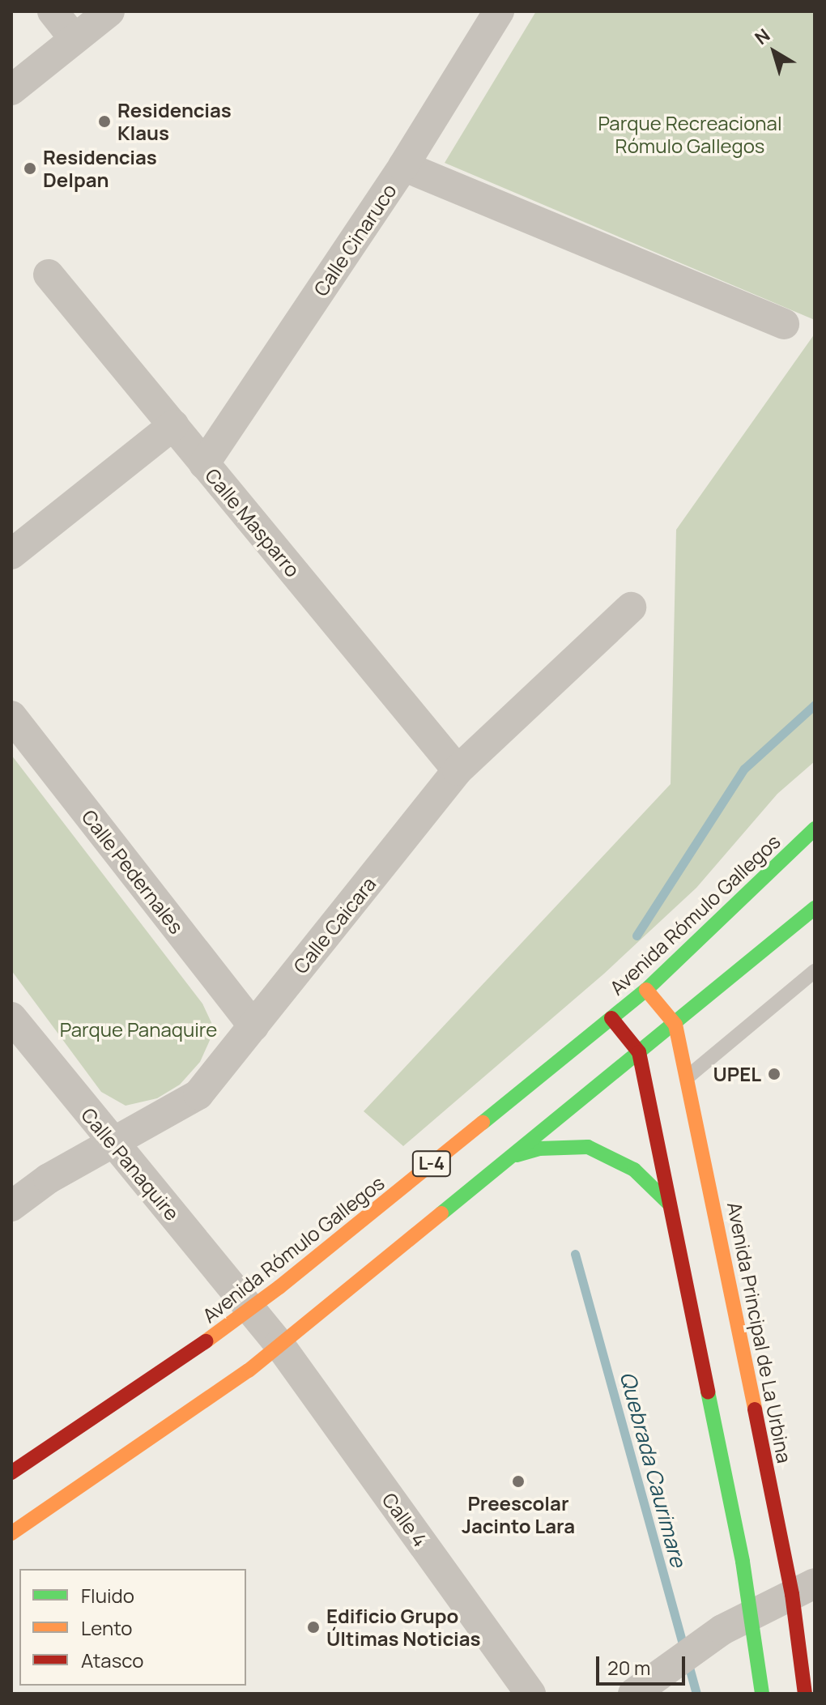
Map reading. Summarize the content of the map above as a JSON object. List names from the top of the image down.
{
  "streets": {
    "main road": ["Avenida Rómulo Gallegos", "L-4", "Avenida Principal de La Urbina"],
    "street": [
      "Calle Cinaruco",
      "Calle Masparro",
      "Calle Pedernales",
      "Calle Caicara",
      "Calle Panaquire",
      "Calle 4"
    ]
  },
  "crossings": [
    ["Calle Cinaruco", "Calle Masparro"],
    ["Calle Masparro", "Calle Caicara"],
    ["Calle Pedernales", "Calle Caicara"],
    ["Avenida Rómulo Gallegos", "Calle Panaquire"],
    ["Avenida Rómulo Gallegos", "Avenida Principal de La Urbina"],
    ["Calle Caicara", "Calle Panaquire"],
    ["Calle Panaquire", "L-4"],
    ["Calle Panaquire", "Calle 4"],
    ["L-4", "Avenida Principal de La Urbina"],
    ["L-4", "Calle 4"]
  ],
  "water": ["Quebrada Caurimare"],
  "parks": ["Parque Recreacional Rómulo Gallegos", "Parque Panaquire"],
  "places": [
    "Residencias Klaus",
    "Residencias Delpan",
    "UPEL",
    "Preescolar Jacinto Lara",
    "Edificio Grupo Últimas Noticias"
  ],
  "legend": ["Fluido", "Lento", "Atasco"],
  "scale_bar": "20 m",
  "north": "top left"
}
